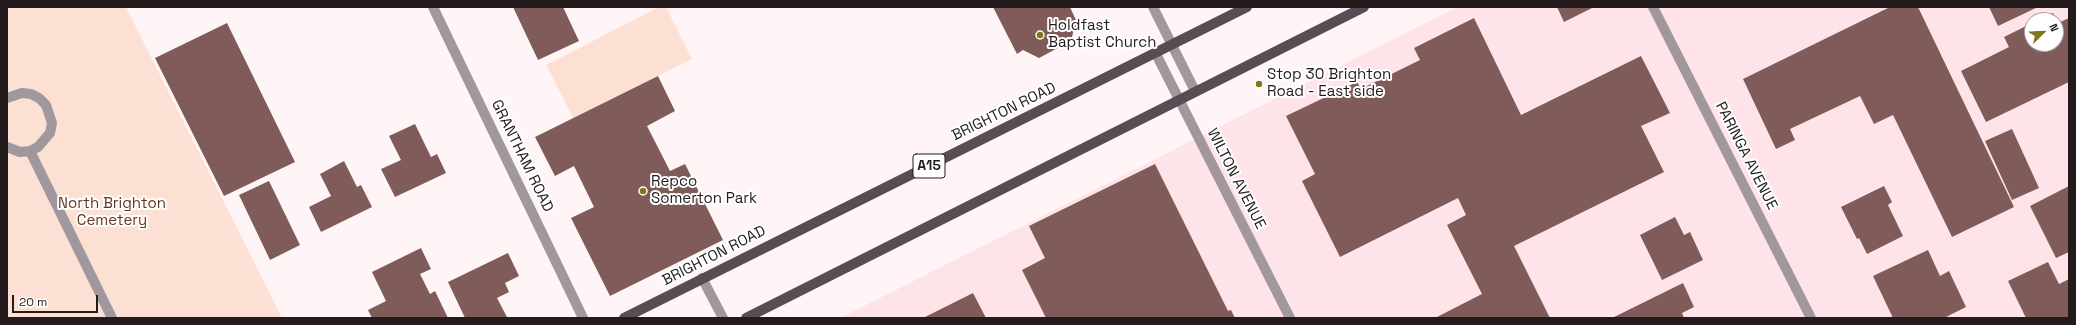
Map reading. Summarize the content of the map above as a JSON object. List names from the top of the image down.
{
  "streets": {
    "main road": ["BRIGHTON ROAD", "A15"],
    "street": ["GRANTHAM ROAD", "PARINGA AVENUE", "WILTON AVENUE"]
  },
  "crossings": [
    ["BRIGHTON ROAD", "WILTON AVENUE"]
  ],
  "parks": ["North Brighton Cemetery"],
  "places": ["Holdfast Baptist Church", "Stop 30 Brighton Road - East side", "Repco Somerton Park"],
  "scale_bar": "20 m",
  "north": "top right"
}
